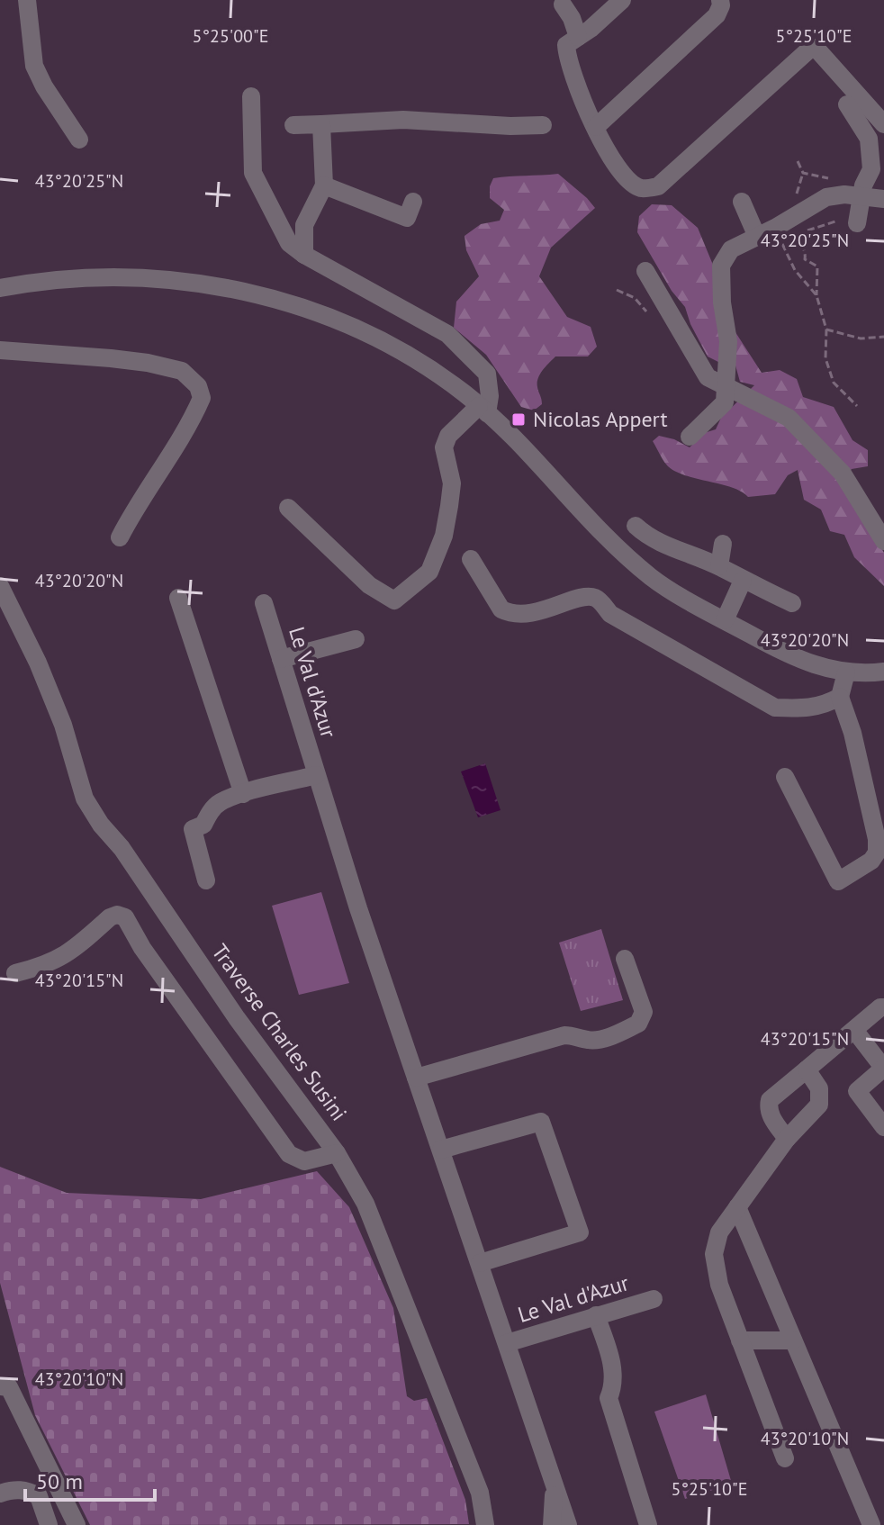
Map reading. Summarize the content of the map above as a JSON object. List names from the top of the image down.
{
  "streets": {
    "street": ["Le Val d'Azur", "Traverse Charles Susini"]
  },
  "places": {
    "transit": ["Nicolas Appert"]
  },
  "scale_bar": "50 m",
  "coordinates": [
    "5°25'00\"E",
    "5°25'10\"E",
    "43°20'25\"N",
    "43°20'20\"N",
    "43°20'15\"N",
    "43°20'10\"N"
  ]
}
